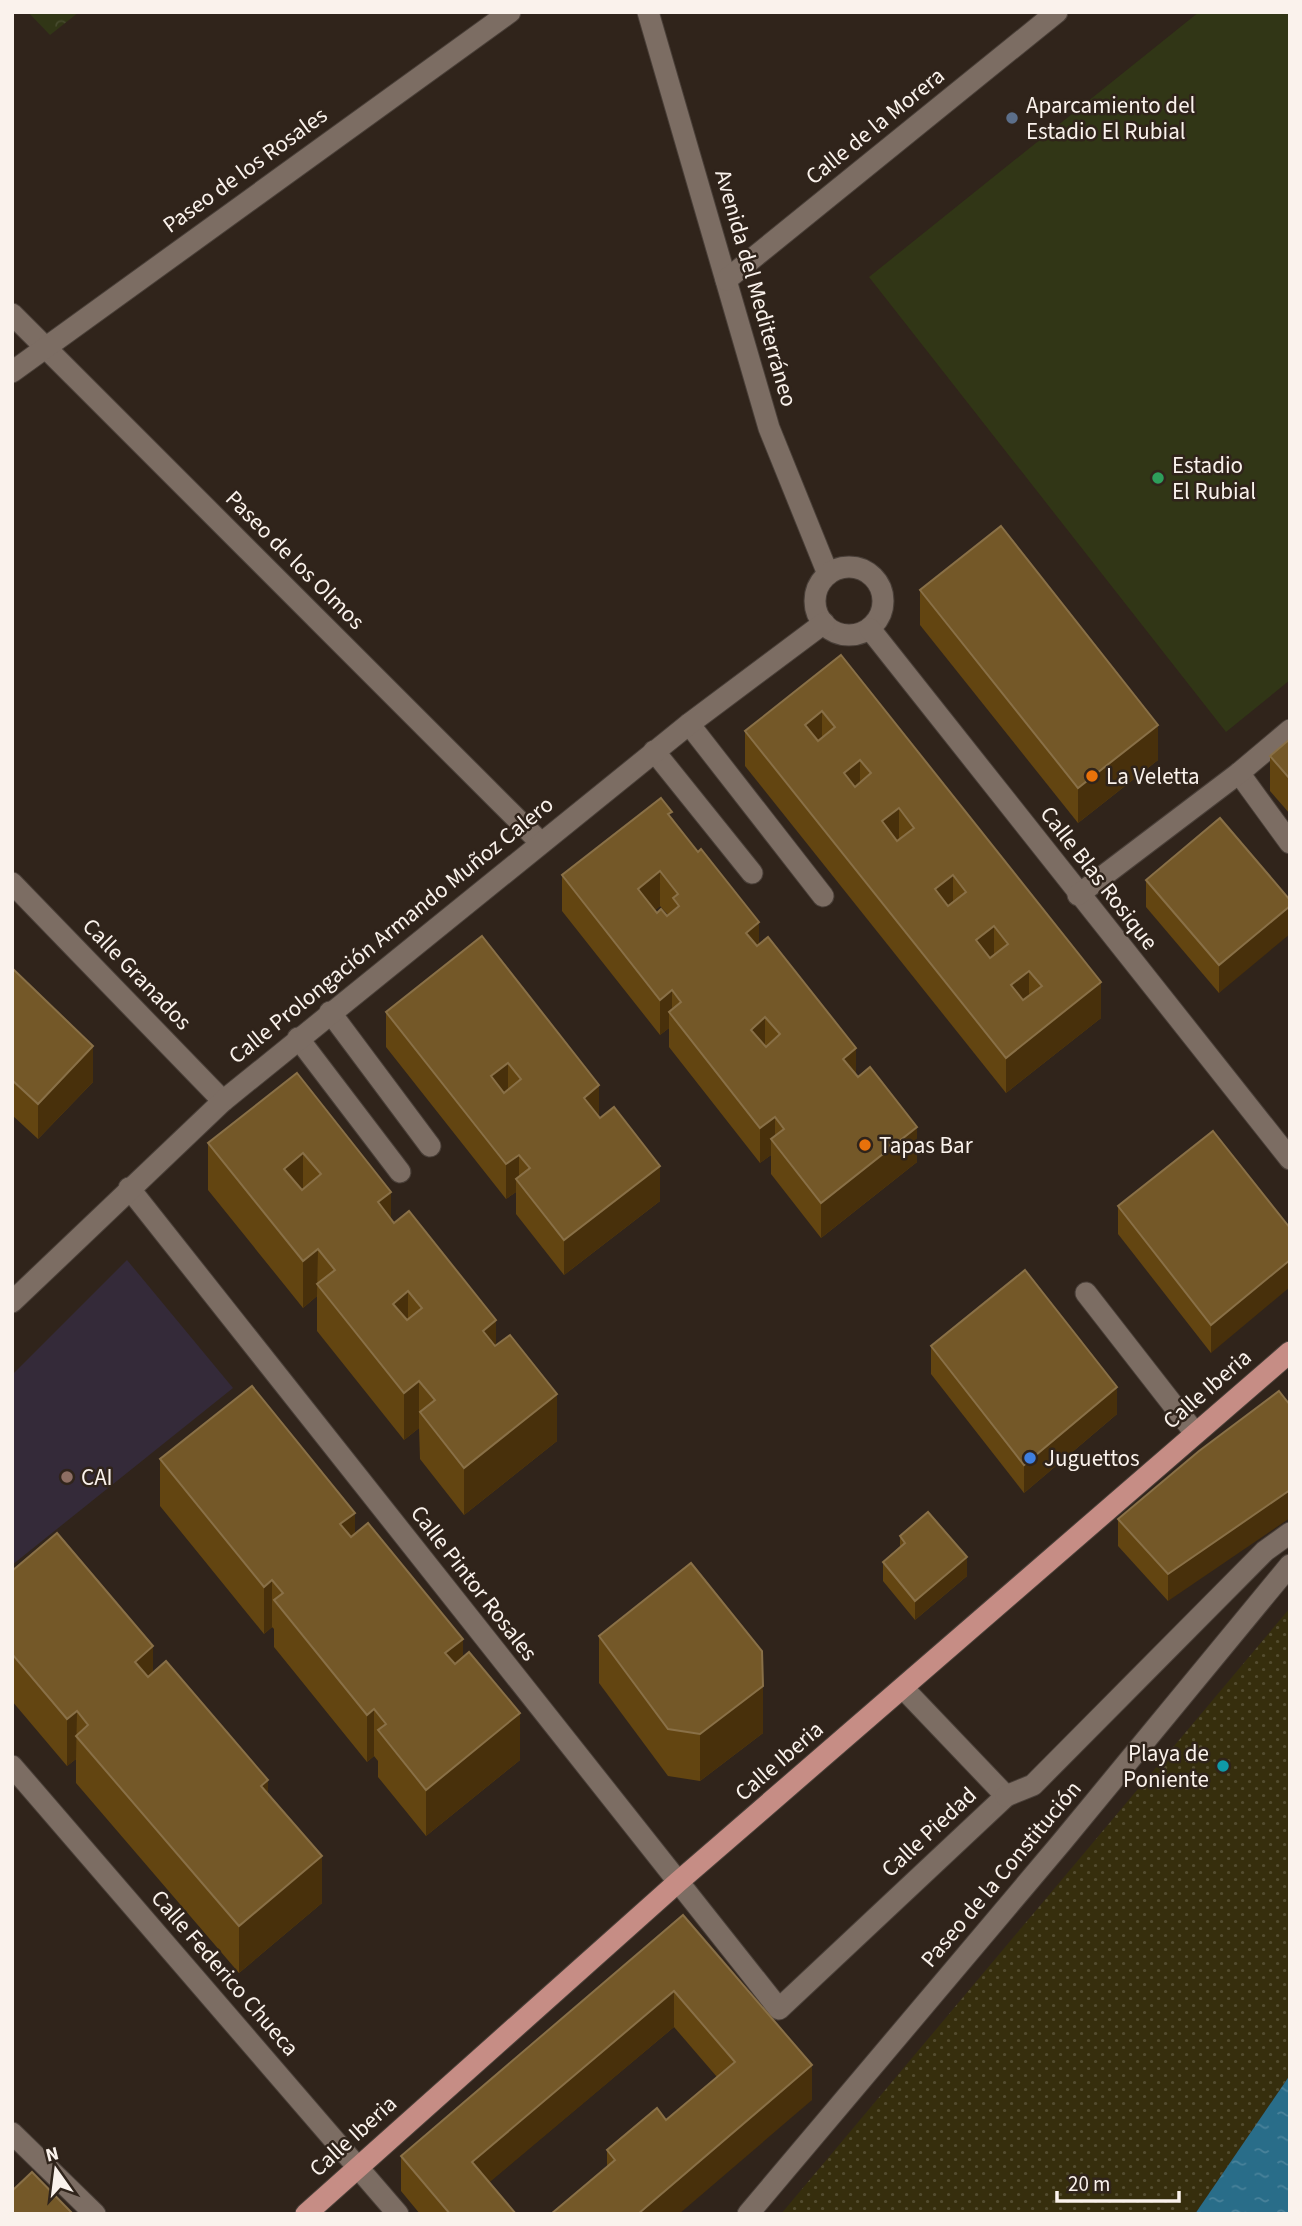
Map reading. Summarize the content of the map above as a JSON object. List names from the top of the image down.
{
  "streets": {
    "main road": ["Calle Iberia"],
    "street": [
      "Calle de la Morera",
      "Paseo de los Rosales",
      "Avenida del Mediterráneo",
      "Paseo de los Olmos",
      "Calle Blas Rosique",
      "Calle Prolongación Armando Muñoz Calero",
      "Calle Granados",
      "Calle Pintor Rosales",
      "Calle Piedad",
      "Paseo de la Constitución",
      "Calle Federico Chueca"
    ]
  },
  "crossings": [
    ["Calle de la Morera", "Avenida del Mediterráneo"],
    ["Paseo de los Rosales", "Paseo de los Olmos"],
    ["Avenida del Mediterráneo", "Calle Blas Rosique"],
    ["Avenida del Mediterráneo", "Calle Prolongación Armando Muñoz Calero"],
    ["Paseo de los Olmos", "Calle Prolongación Armando Muñoz Calero"],
    ["Calle Blas Rosique", "Calle Prolongación Armando Muñoz Calero"],
    ["Calle Prolongación Armando Muñoz Calero", "Calle Granados"],
    ["Calle Prolongación Armando Muñoz Calero", "Calle Pintor Rosales"],
    ["Calle Iberia", "Calle Pintor Rosales"],
    ["Calle Iberia", "Calle Piedad"],
    ["Calle Iberia", "Calle Federico Chueca"],
    ["Calle Pintor Rosales", "Calle Piedad"]
  ],
  "places": [
    "Aparcamiento del Estadio El Rubial",
    "Estadio El Rubial",
    "La Veletta",
    "Tapas Bar",
    "Juguettos",
    "CAI",
    "Playa de Poniente"
  ],
  "scale_bar": "20 m",
  "north": "top"
}
